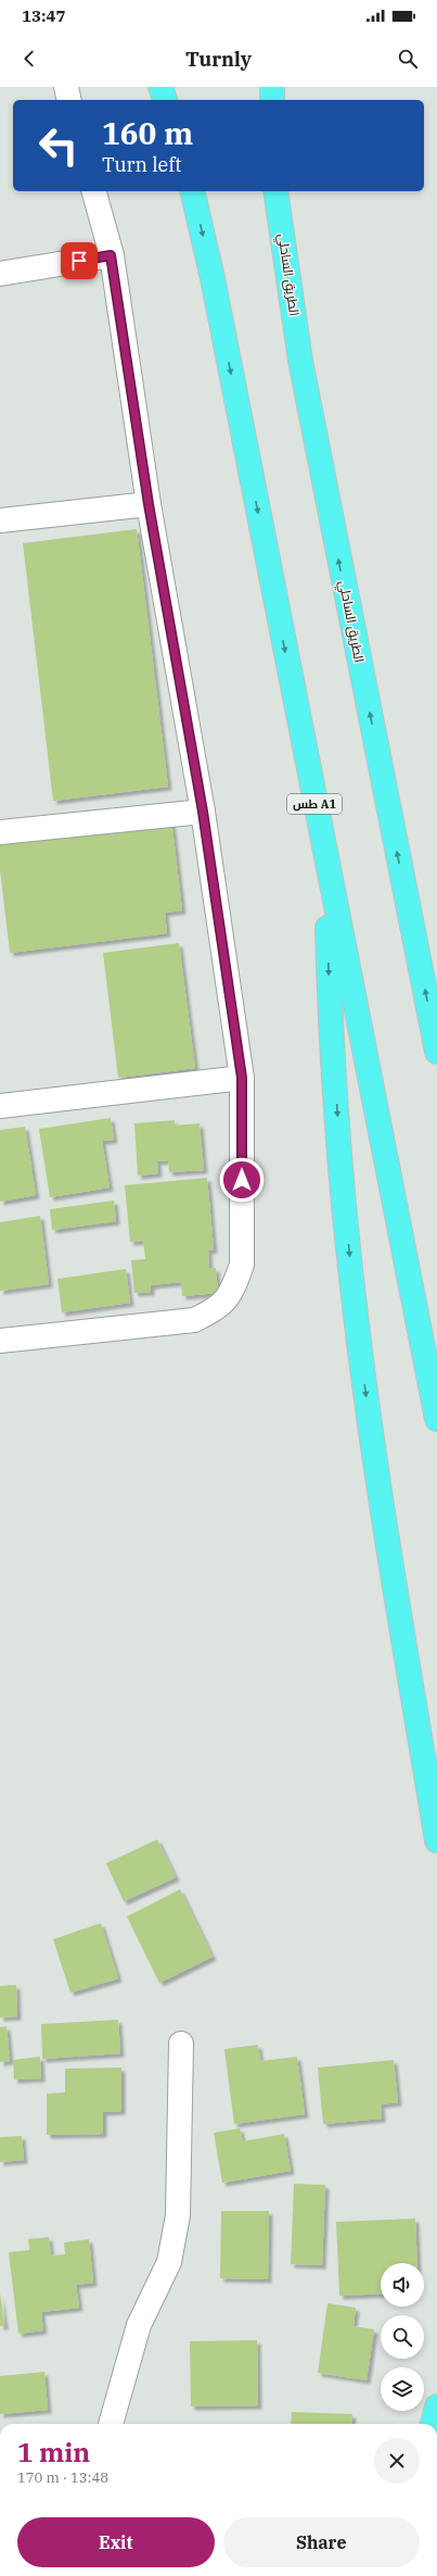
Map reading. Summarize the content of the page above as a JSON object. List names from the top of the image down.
{
  "streets": {
    "highway": ["الطريق الساحلي", "طس A1"]
  },
  "page": {
    "status": "13:47",
    "header": "Turnly",
    "turn": ["160 m", "Turn left"],
    "heading": ["1 min", "170 m · 13:48"],
    "buttons": ["Exit", "Share"]
  }
}
